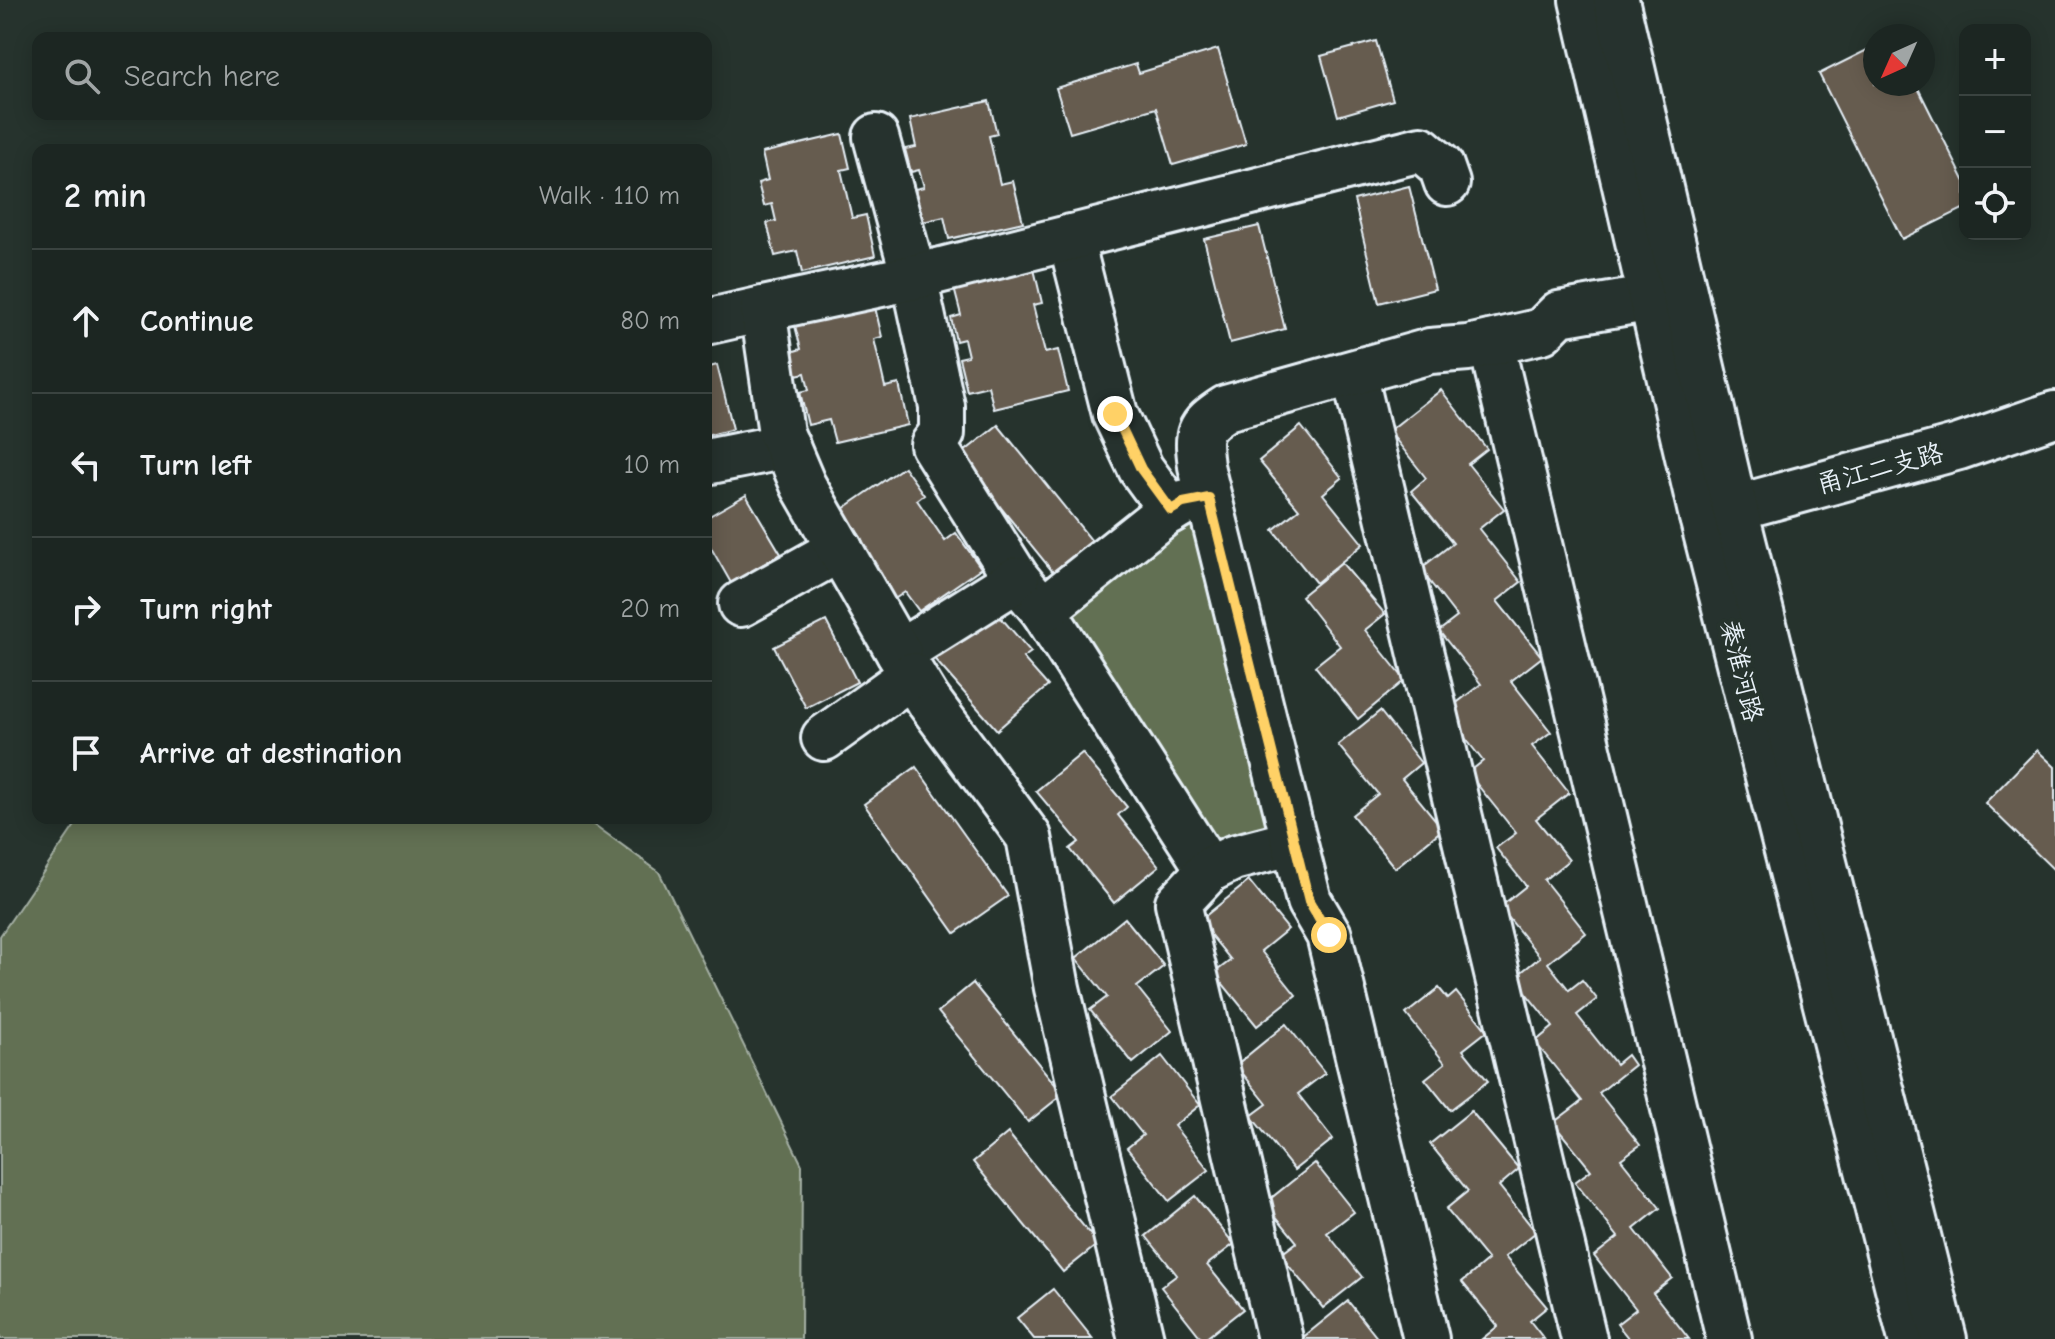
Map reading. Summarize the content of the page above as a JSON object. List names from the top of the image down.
{
  "streets": {
    "main road": ["甬江二支路", "秦淮河路"]
  },
  "crossings": [
    ["甬江二支路", "秦淮河路"]
  ],
  "north": "bottom left",
  "page": {
    "map_buttons": ["+", "−"],
    "search": "Search here",
    "heading": ["2 min", "Walk · 110 m"],
    "list": [
      ["Continue", "80 m"],
      ["Turn left", "10 m"],
      ["Turn right", "20 m"],
      "Arrive at destination"
    ]
  }
}
